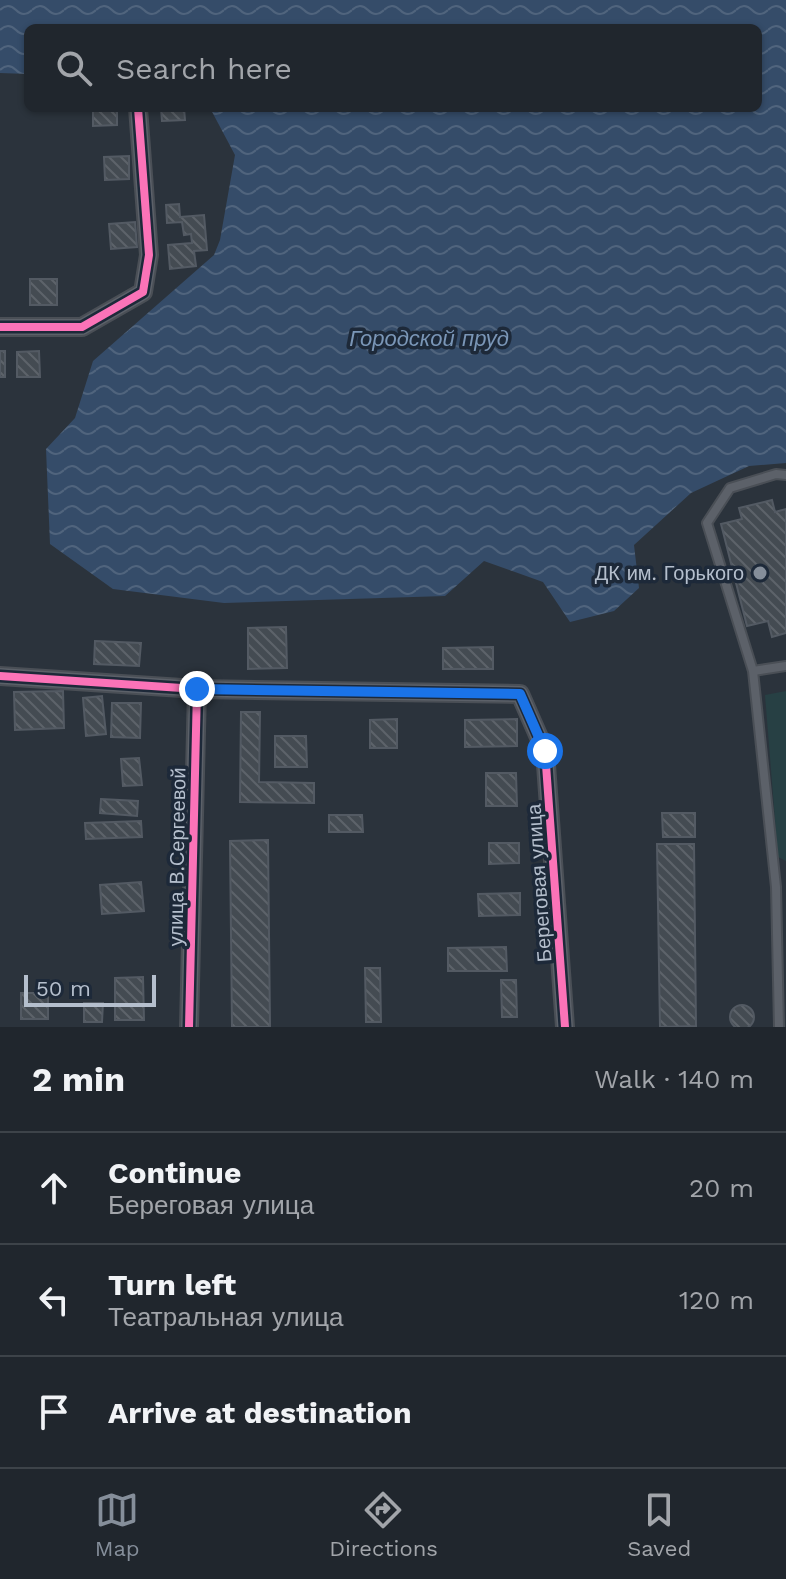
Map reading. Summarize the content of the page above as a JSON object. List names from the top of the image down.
{
  "streets": {
    "street": ["улица В.Сергеевой", "Береговая улица"]
  },
  "crossings": [
    ["улица В.Сергеевой", "Береговая улица"]
  ],
  "water": ["Городской пруд"],
  "places": ["ДК им. Горького"],
  "scale_bar": "50 m",
  "page": {
    "search": "Search here",
    "scale": "50 m",
    "heading": ["2 min", "Walk · 140 m"],
    "list": [
      ["Continue", "Береговая улица", "20 m"],
      ["Turn left", "Театральная улица", "120 m"],
      "Arrive at destination"
    ],
    "nav": ["Map", "Directions", "Saved"]
  }
}
